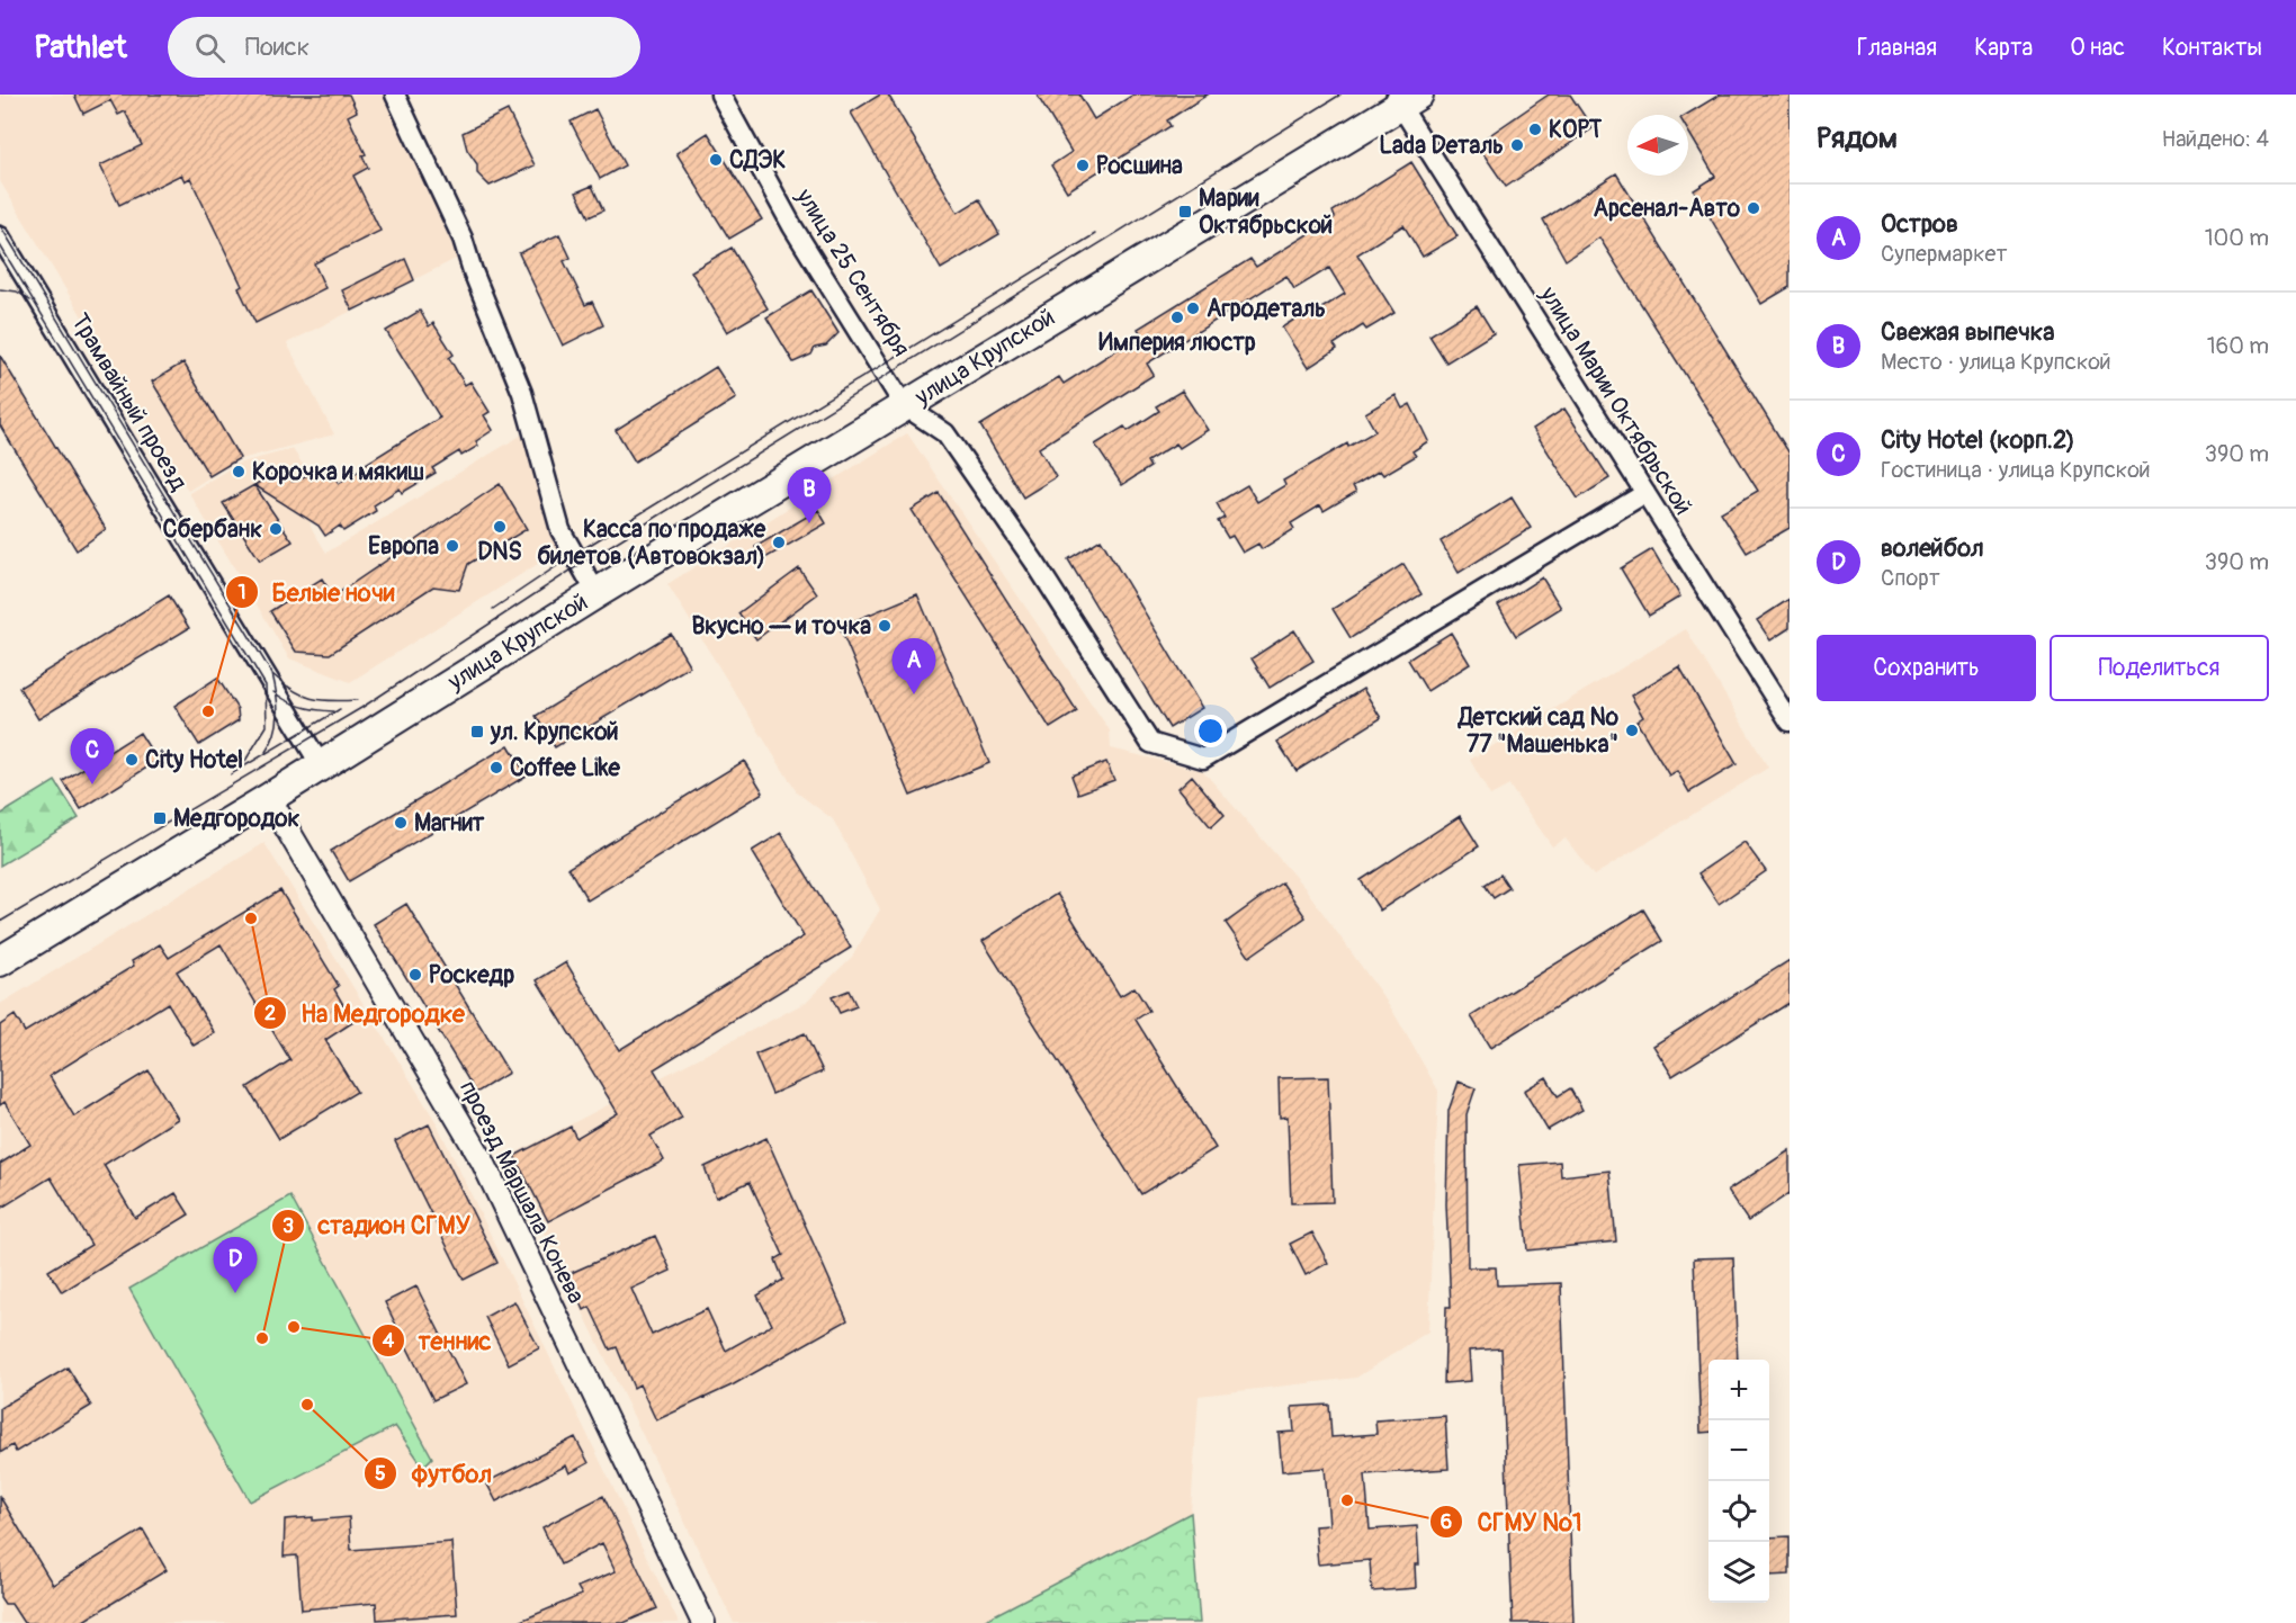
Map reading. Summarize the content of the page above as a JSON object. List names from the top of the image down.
{
  "streets": {
    "main road": ["улица Крупской"],
    "street": [
      "улица 25 Сентября",
      "улица Марии Октябрьской",
      "Трамвайный проезд",
      "проезд Маршала Конева"
    ]
  },
  "crossings": [
    ["улица 25 Сентября", "улица Крупской"],
    ["улица Крупской", "улица Марии Октябрьской"],
    ["улица Крупской", "Трамвайный проезд"],
    ["улица Крупской", "проезд Маршала Конева"]
  ],
  "places": {
    "other": [
      "КОРТ",
      "Lada Dеталь",
      "СДЭК",
      "Росшина",
      "Арсенал-Авто",
      "Агродеталь",
      "Империя люстр",
      "Корочка и мякиш",
      "DNS",
      "Сбербанк",
      "Касса по продаже билетов (Автовокзал)",
      "Европа",
      "Вкусно — и точка",
      "Белые ночи",
      "Детский сад № 77 \"Машенька\"",
      "City Hotel",
      "Coffee Like",
      "Магнит",
      "На Медгородке",
      "Роскедр",
      "теннис",
      "стадион СГМУ",
      "футбол",
      "СГМУ №1"
    ],
    "transit": ["Марии Октябрьской", "ул. Крупской", "Медгородок"]
  },
  "north": "left",
  "page": {
    "header": "Pathlet",
    "search": "Поиск",
    "nav": [
      "Главная",
      "Карта",
      "О нас",
      "Контакты"
    ],
    "heading": ["Рядом", "Найдено: 4"],
    "list": [
      {
        "mark": "A",
        "name": "Остров",
        "note": "Супермаркет",
        "value": "100 m"
      },
      {
        "mark": "B",
        "name": "Свежая выпечка",
        "note": "Место · улица Крупской",
        "value": "160 m"
      },
      {
        "mark": "C",
        "name": "City Hotel (корп.2)",
        "note": "Гостиница · улица Крупской",
        "value": "390 m"
      },
      {
        "mark": "D",
        "name": "волейбол",
        "note": "Спорт",
        "value": "390 m"
      }
    ],
    "pins": [
      "B",
      "A",
      "C",
      "D"
    ],
    "buttons": ["Сохранить", "Поделиться"],
    "map_buttons": ["+", "−"]
  }
}
